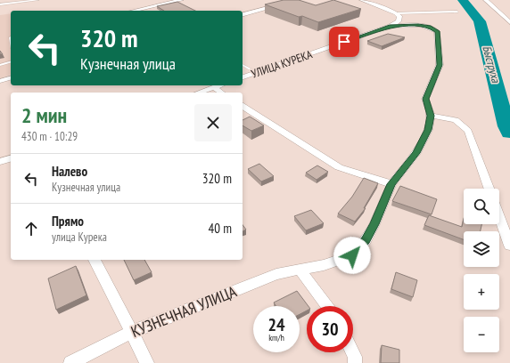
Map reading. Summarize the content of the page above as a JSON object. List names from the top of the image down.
{
  "streets": {
    "street": ["УЛИЦА КУРЕКА", "КУЗНЕЧНАЯ УЛИЦА"]
  },
  "water": ["Быструха"],
  "page": {
    "turn": ["320 m", "Кузнечная улица"],
    "heading": ["2 мин", "430 m · 10:29"],
    "list": [
      {
        "name": "Налево",
        "note": "Кузнечная улица",
        "value": "320 m"
      },
      {
        "name": "Прямо",
        "note": "улица Курека",
        "value": "40 m"
      }
    ],
    "map_buttons": ["+", "−"],
    "speed": "24 km/h",
    "limit": "30"
  }
}
